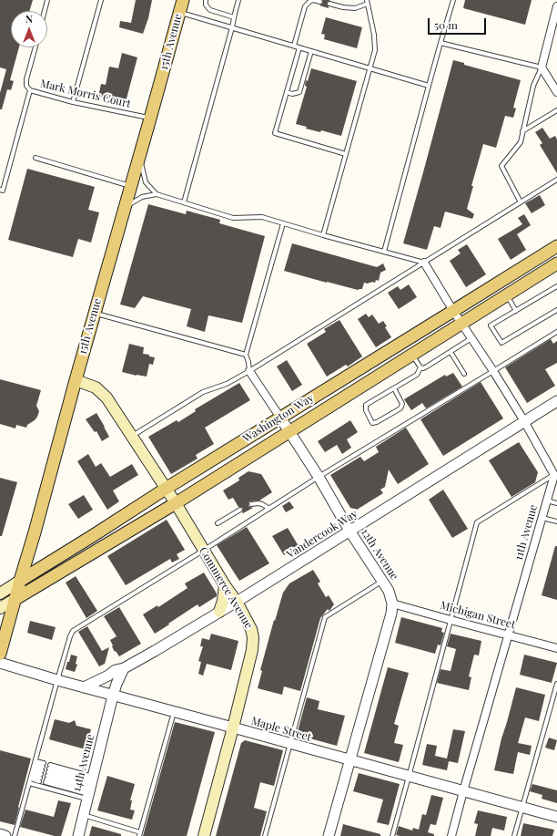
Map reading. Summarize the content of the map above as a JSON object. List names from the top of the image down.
{
  "streets": {
    "main road": ["15th Avenue", "Washington Way", "Commerce Avenue"],
    "street": [
      "11th Avenue",
      "Vandercook Way",
      "12th Avenue",
      "Michigan Street",
      "Maple Street",
      "14th Avenue"
    ],
    "lane": ["Mark Morris Court"]
  },
  "crossings": [
    ["15th Avenue", "Mark Morris Court"],
    ["15th Avenue", "Washington Way"],
    ["15th Avenue", "Commerce Avenue"],
    ["Washington Way", "12th Avenue"],
    ["Washington Way", "Commerce Avenue"],
    ["11th Avenue", "Michigan Street"],
    ["11th Avenue", "Maple Street"],
    ["Vandercook Way", "12th Avenue"],
    ["Vandercook Way", "Commerce Avenue"],
    ["Vandercook Way", "Maple Street"],
    ["12th Avenue", "Michigan Street"],
    ["12th Avenue", "Maple Street"],
    ["Commerce Avenue", "Maple Street"],
    ["Maple Street", "14th Avenue"]
  ],
  "scale_bar": "50 m",
  "north": "top"
}
